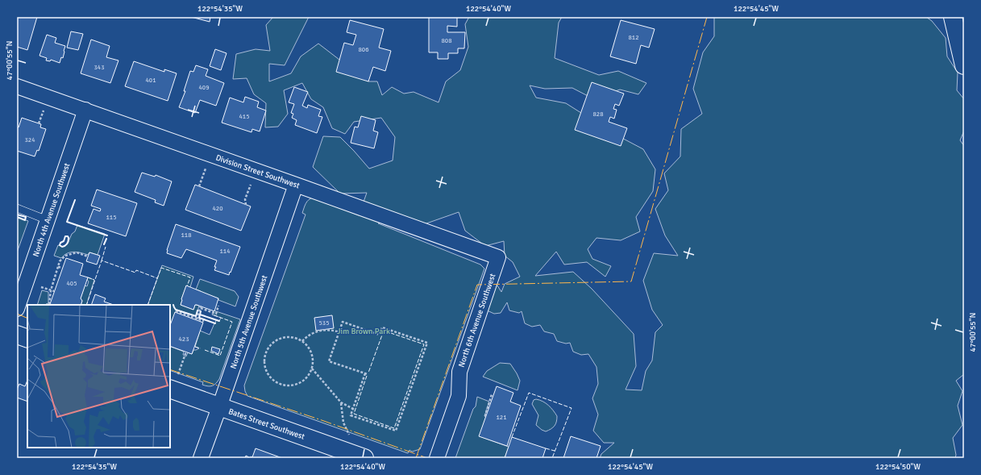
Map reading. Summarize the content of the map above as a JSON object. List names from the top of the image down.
{
  "streets": {
    "street": [
      "Division Street Southwest",
      "North 4th Avenue Southwest",
      "North 6th Avenue Southwest",
      "North 5th Avenue Southwest",
      "Bates Street Southwest"
    ]
  },
  "crossings": [
    ["Division Street Southwest", "North 4th Avenue Southwest"],
    ["Division Street Southwest", "North 6th Avenue Southwest"],
    ["Division Street Southwest", "North 5th Avenue Southwest"],
    ["North 5th Avenue Southwest", "Bates Street Southwest"]
  ],
  "parks": ["Jim Brown Park"],
  "house_numbers": [
    "812",
    "808",
    "806",
    "343",
    "401",
    "409",
    "828",
    "415",
    "324",
    "420",
    "115",
    "118",
    "114",
    "405",
    "535",
    "423",
    "121"
  ],
  "coordinates": [
    "122°54'35\"W",
    "122°54'40\"W",
    "122°54'45\"W",
    "47°00'55\"N",
    "122°54'50\"W"
  ]
}
